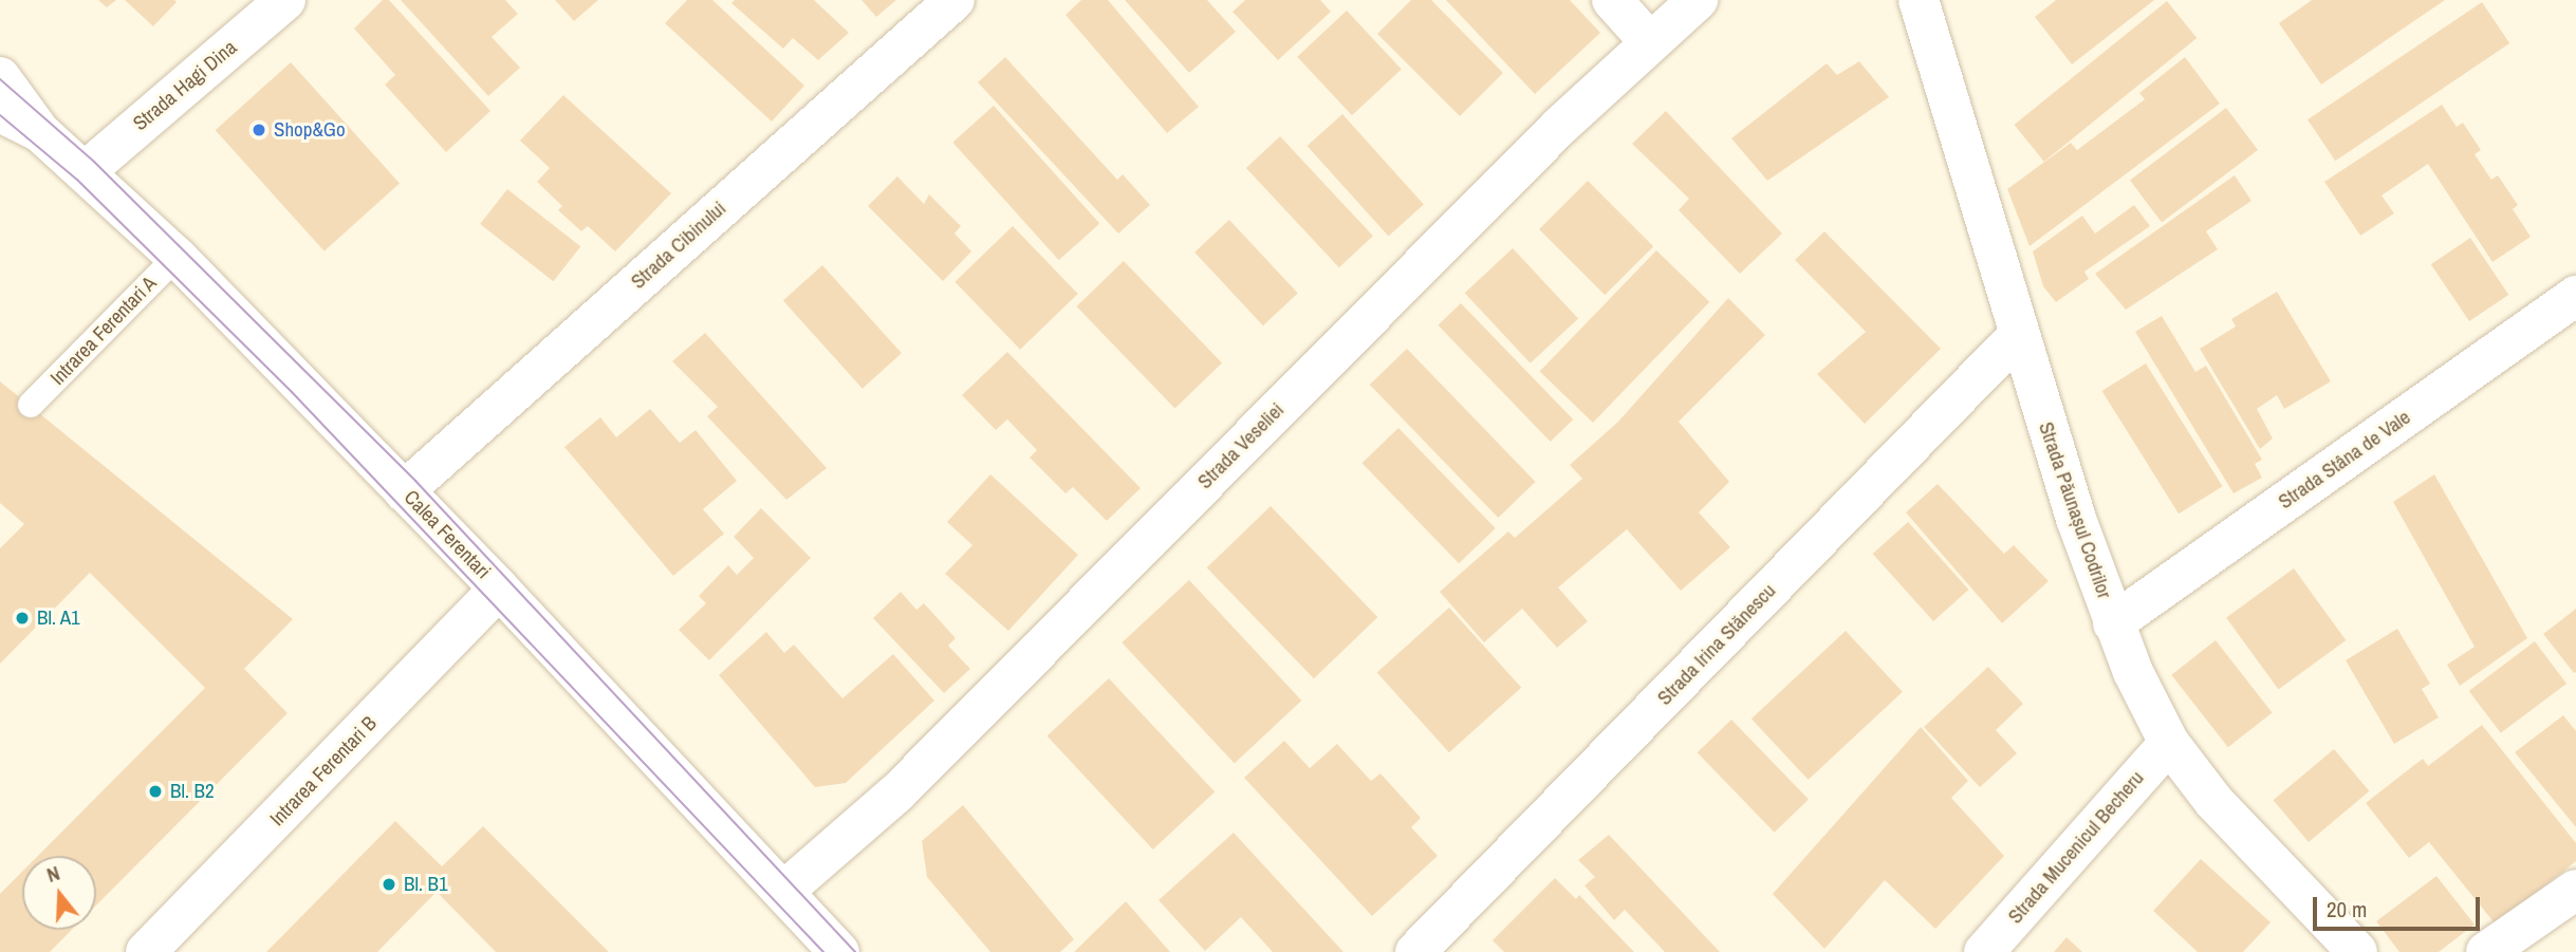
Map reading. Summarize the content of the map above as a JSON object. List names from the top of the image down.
{
  "streets": {
    "street": [
      "Strada Hagi Dina",
      "Strada Cibinului",
      "Strada Veseliei",
      "Strada Stâna de Vale",
      "Strada Păunașul Codrilor",
      "Calea Ferentari",
      "Strada Irina Stănescu",
      "Intrarea Ferentari B",
      "Strada Mucenicul Becheru"
    ],
    "lane": ["Intrarea Ferentari A"]
  },
  "crossings": [
    ["Strada Hagi Dina", "Calea Ferentari"],
    ["Strada Cibinului", "Calea Ferentari"],
    ["Intrarea Ferentari A", "Calea Ferentari"],
    ["Strada Veseliei", "Calea Ferentari"],
    ["Strada Stâna de Vale", "Strada Păunașul Codrilor"],
    ["Strada Păunașul Codrilor", "Strada Irina Stănescu"],
    ["Strada Păunașul Codrilor", "Strada Mucenicul Becheru"],
    ["Calea Ferentari", "Intrarea Ferentari B"]
  ],
  "places": [
    "Shop&Go",
    "Bl. A1",
    "Bl. B2",
    "Bl. B1"
  ],
  "scale_bar": "20 m",
  "north": "top"
}
